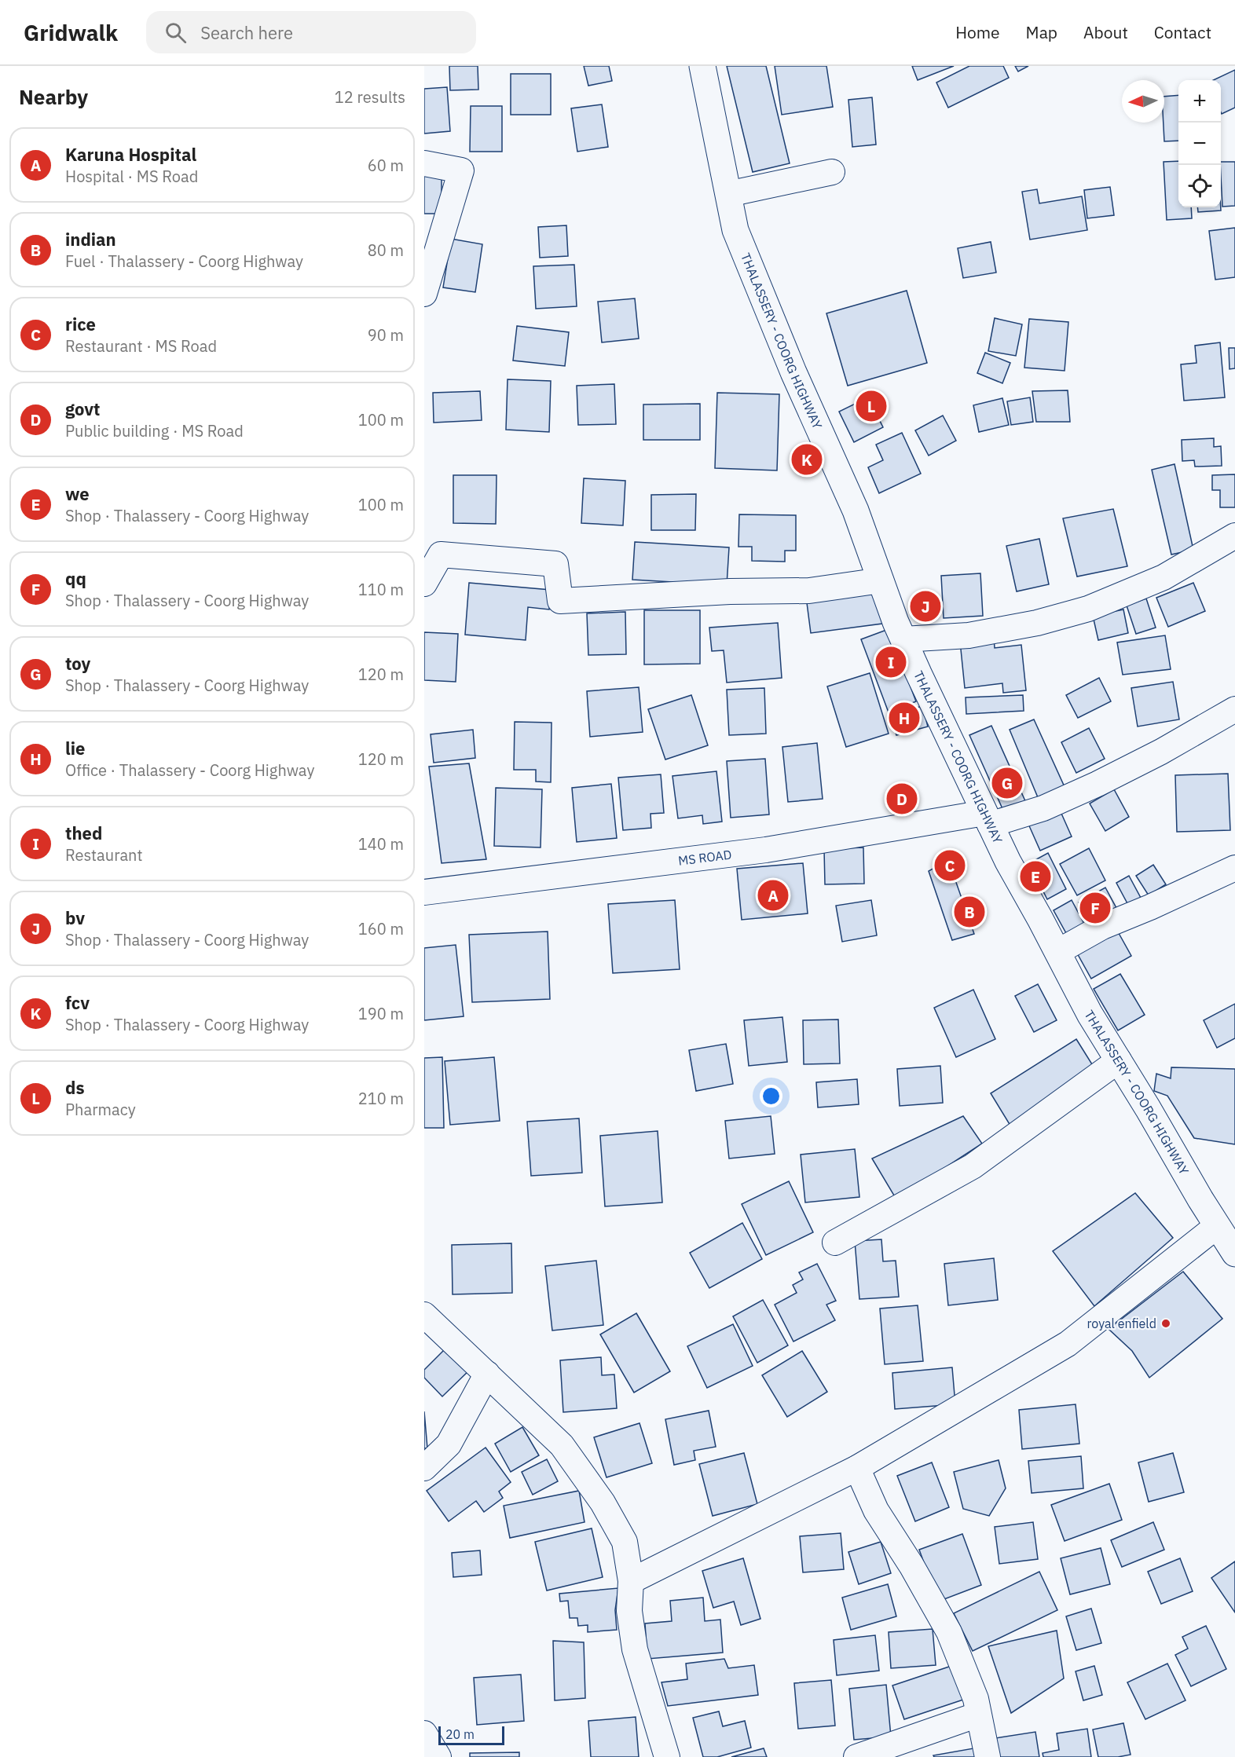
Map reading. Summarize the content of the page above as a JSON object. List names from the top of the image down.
{
  "streets": {
    "main road": ["THALASSERY - COORG HIGHWAY"],
    "street": ["MS ROAD"]
  },
  "crossings": [
    ["THALASSERY - COORG HIGHWAY", "MS ROAD"]
  ],
  "places": ["royal enfield"],
  "scale_bar": "20 m",
  "north": "left",
  "page": {
    "header": "Gridwalk",
    "search": "Search here",
    "nav": [
      "Home",
      "Map",
      "About",
      "Contact"
    ],
    "heading": ["Nearby", "12 results"],
    "map_buttons": ["+", "−"],
    "list": [
      {
        "mark": "A",
        "name": "Karuna Hospital",
        "note": "Hospital · MS Road",
        "value": "60 m"
      },
      {
        "mark": "B",
        "name": "indian",
        "note": "Fuel · Thalassery - Coorg Highway",
        "value": "80 m"
      },
      {
        "mark": "C",
        "name": "rice",
        "note": "Restaurant · MS Road",
        "value": "90 m"
      },
      {
        "mark": "D",
        "name": "govt",
        "note": "Public building · MS Road",
        "value": "100 m"
      },
      {
        "mark": "E",
        "name": "we",
        "note": "Shop · Thalassery - Coorg Highway",
        "value": "100 m"
      },
      {
        "mark": "F",
        "name": "qq",
        "note": "Shop · Thalassery - Coorg Highway",
        "value": "110 m"
      },
      {
        "mark": "G",
        "name": "toy",
        "note": "Shop · Thalassery - Coorg Highway",
        "value": "120 m"
      },
      {
        "mark": "H",
        "name": "lie",
        "note": "Office · Thalassery - Coorg Highway",
        "value": "120 m"
      },
      {
        "mark": "I",
        "name": "thed",
        "note": "Restaurant",
        "value": "140 m"
      },
      {
        "mark": "J",
        "name": "bv",
        "note": "Shop · Thalassery - Coorg Highway",
        "value": "160 m"
      },
      {
        "mark": "K",
        "name": "fcv",
        "note": "Shop · Thalassery - Coorg Highway",
        "value": "190 m"
      },
      {
        "mark": "L",
        "name": "ds",
        "note": "Pharmacy",
        "value": "210 m"
      }
    ],
    "pins": [
      "L",
      "K",
      "J",
      "I",
      "H",
      "G",
      "D",
      "C",
      "E",
      "A",
      "F",
      "B"
    ],
    "scale": "20 m"
  }
}
